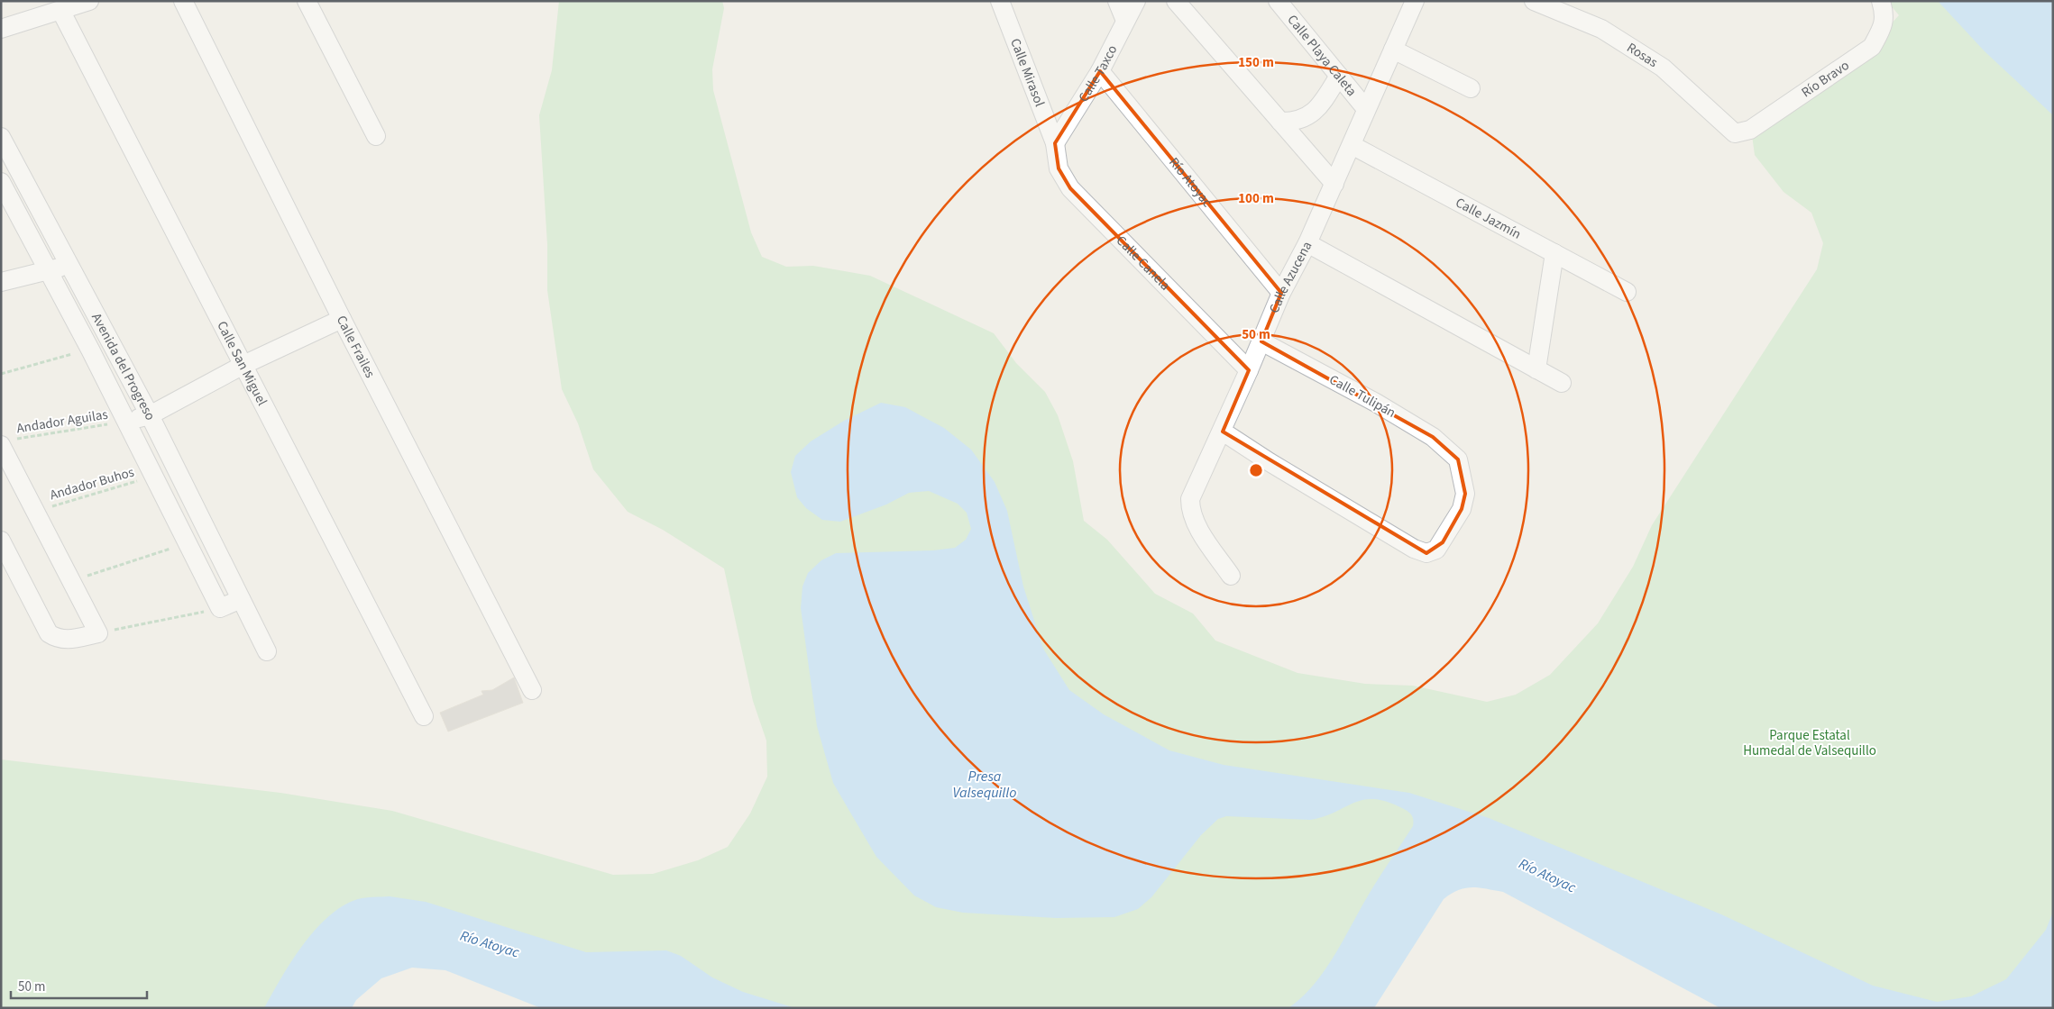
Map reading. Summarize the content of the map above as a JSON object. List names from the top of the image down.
{
  "streets": {
    "street": [
      "Calle Playa Caleta",
      "Rosas",
      "Calle Mirasol",
      "Calle Taxco",
      "Río Bravo",
      "Río Atoyac",
      "Calle Jazmín",
      "Calle Canela",
      "Calle Azucena",
      "Calle Frailes",
      "Calle San Miguel",
      "Avenida del Progreso",
      "Calle Tulipán"
    ],
    "path": ["Andador Aguilas", "Andador Buhos"]
  },
  "crossings": [
    ["Calle Playa Caleta", "Calle Azucena"],
    ["Rosas", "Río Bravo"],
    ["Calle Mirasol", "Calle Taxco"],
    ["Calle Mirasol", "Calle Canela"],
    ["Calle Taxco", "Río Atoyac"],
    ["Calle Taxco", "Calle Canela"],
    ["Río Atoyac", "Calle Azucena"],
    ["Calle Jazmín", "Calle Azucena"],
    ["Calle Canela", "Calle Azucena"],
    ["Calle Azucena", "Calle Tulipán"],
    ["Avenida del Progreso", "Andador Aguilas"],
    ["Avenida del Progreso", "Andador Buhos"]
  ],
  "water": ["Presa Valsequillo", "Río Atoyac"],
  "parks": ["Parque Estatal Humedal de Valsequillo"],
  "scale_bar": "50 m",
  "rings": ["150 m", "100 m", "50 m"]
}
